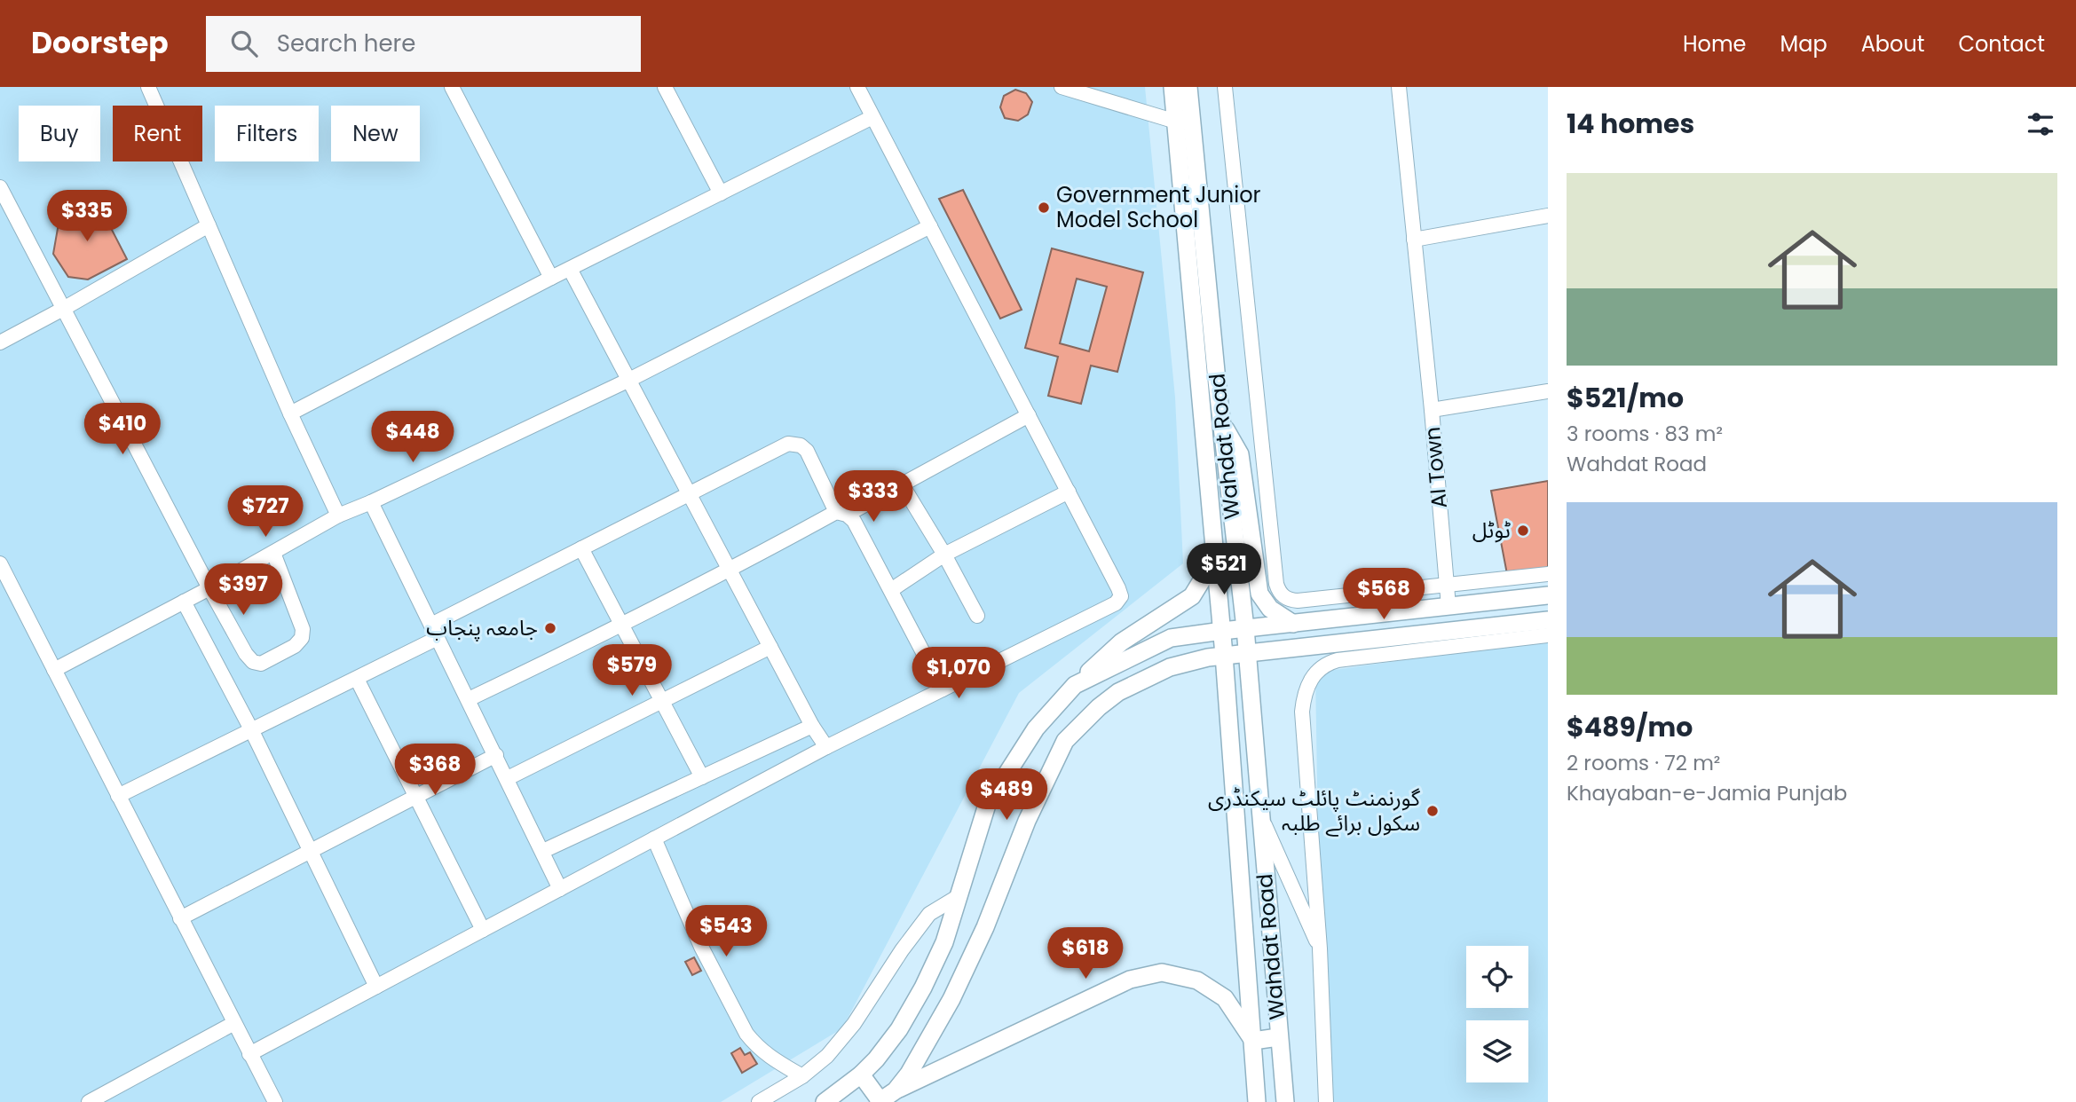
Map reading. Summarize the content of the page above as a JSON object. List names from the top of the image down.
{
  "streets": {
    "main road": ["Wahdat Road"],
    "street": ["AI Town"]
  },
  "places": [
    "Government Junior Model School",
    "ٹوٹل",
    "جامعہ پنجاب",
    "گورنمنٹ پائلٹ سیکنڈری سکول برائے طلبہ"
  ],
  "page": {
    "header": "Doorstep",
    "search": "Search here",
    "nav": [
      "Home",
      "Map",
      "About",
      "Contact"
    ],
    "heading": "14 homes",
    "chip": [
      "Buy",
      "Rent",
      "Filters",
      "New"
    ],
    "list": [
      {
        "name": "$521/mo",
        "note": "3 rooms · 83 m² · Wahdat Road"
      },
      {
        "name": "$489/mo",
        "note": "2 rooms · 72 m² · Khayaban-e-Jamia Punjab"
      }
    ],
    "price": [
      "$335",
      "$410",
      "$448",
      "$333",
      "$727",
      "$521",
      "$397",
      "$568",
      "$579",
      "$1,070",
      "$368",
      "$489",
      "$543",
      "$618"
    ]
  }
}
